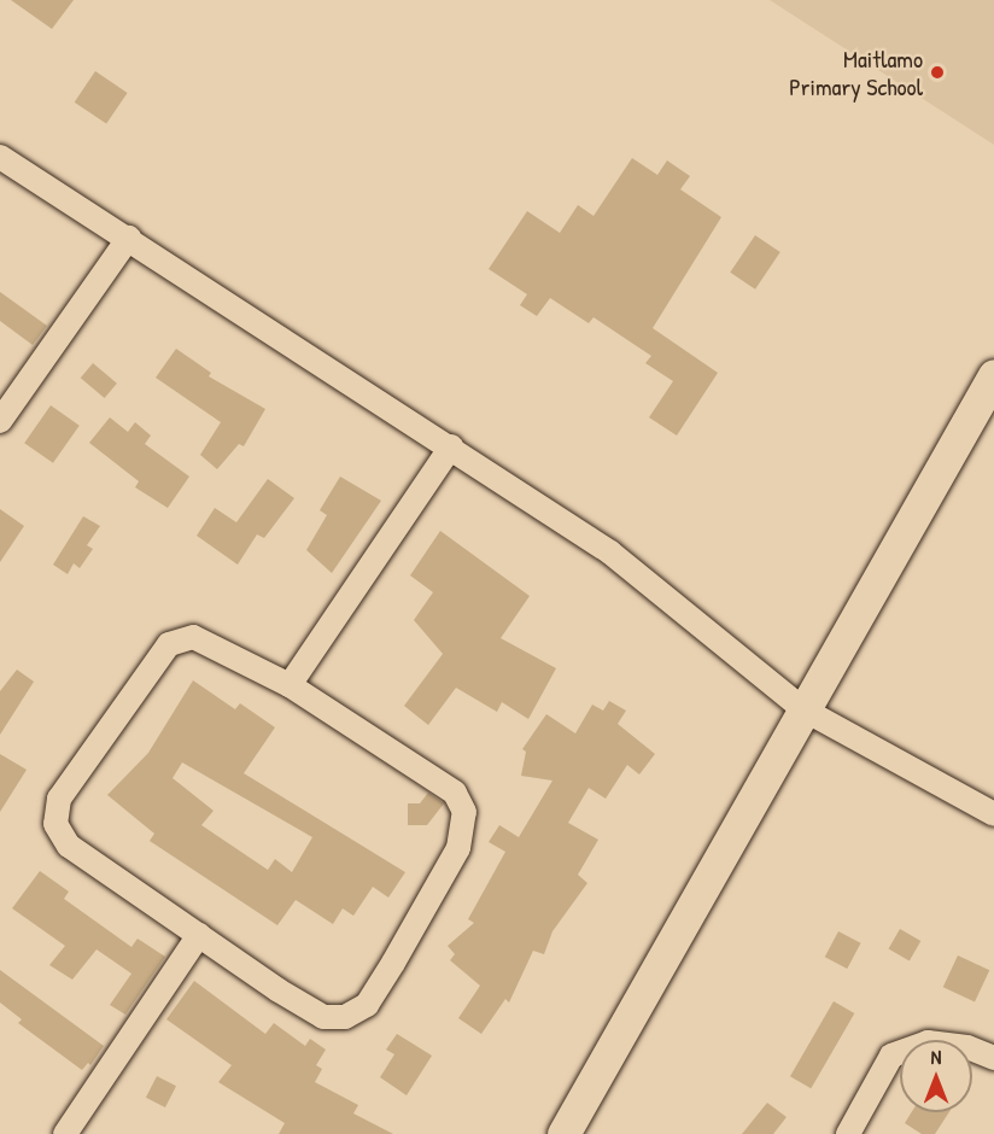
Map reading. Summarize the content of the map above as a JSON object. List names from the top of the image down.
{
  "places": ["Maitlamo Primary School"],
  "north": "top"
}
